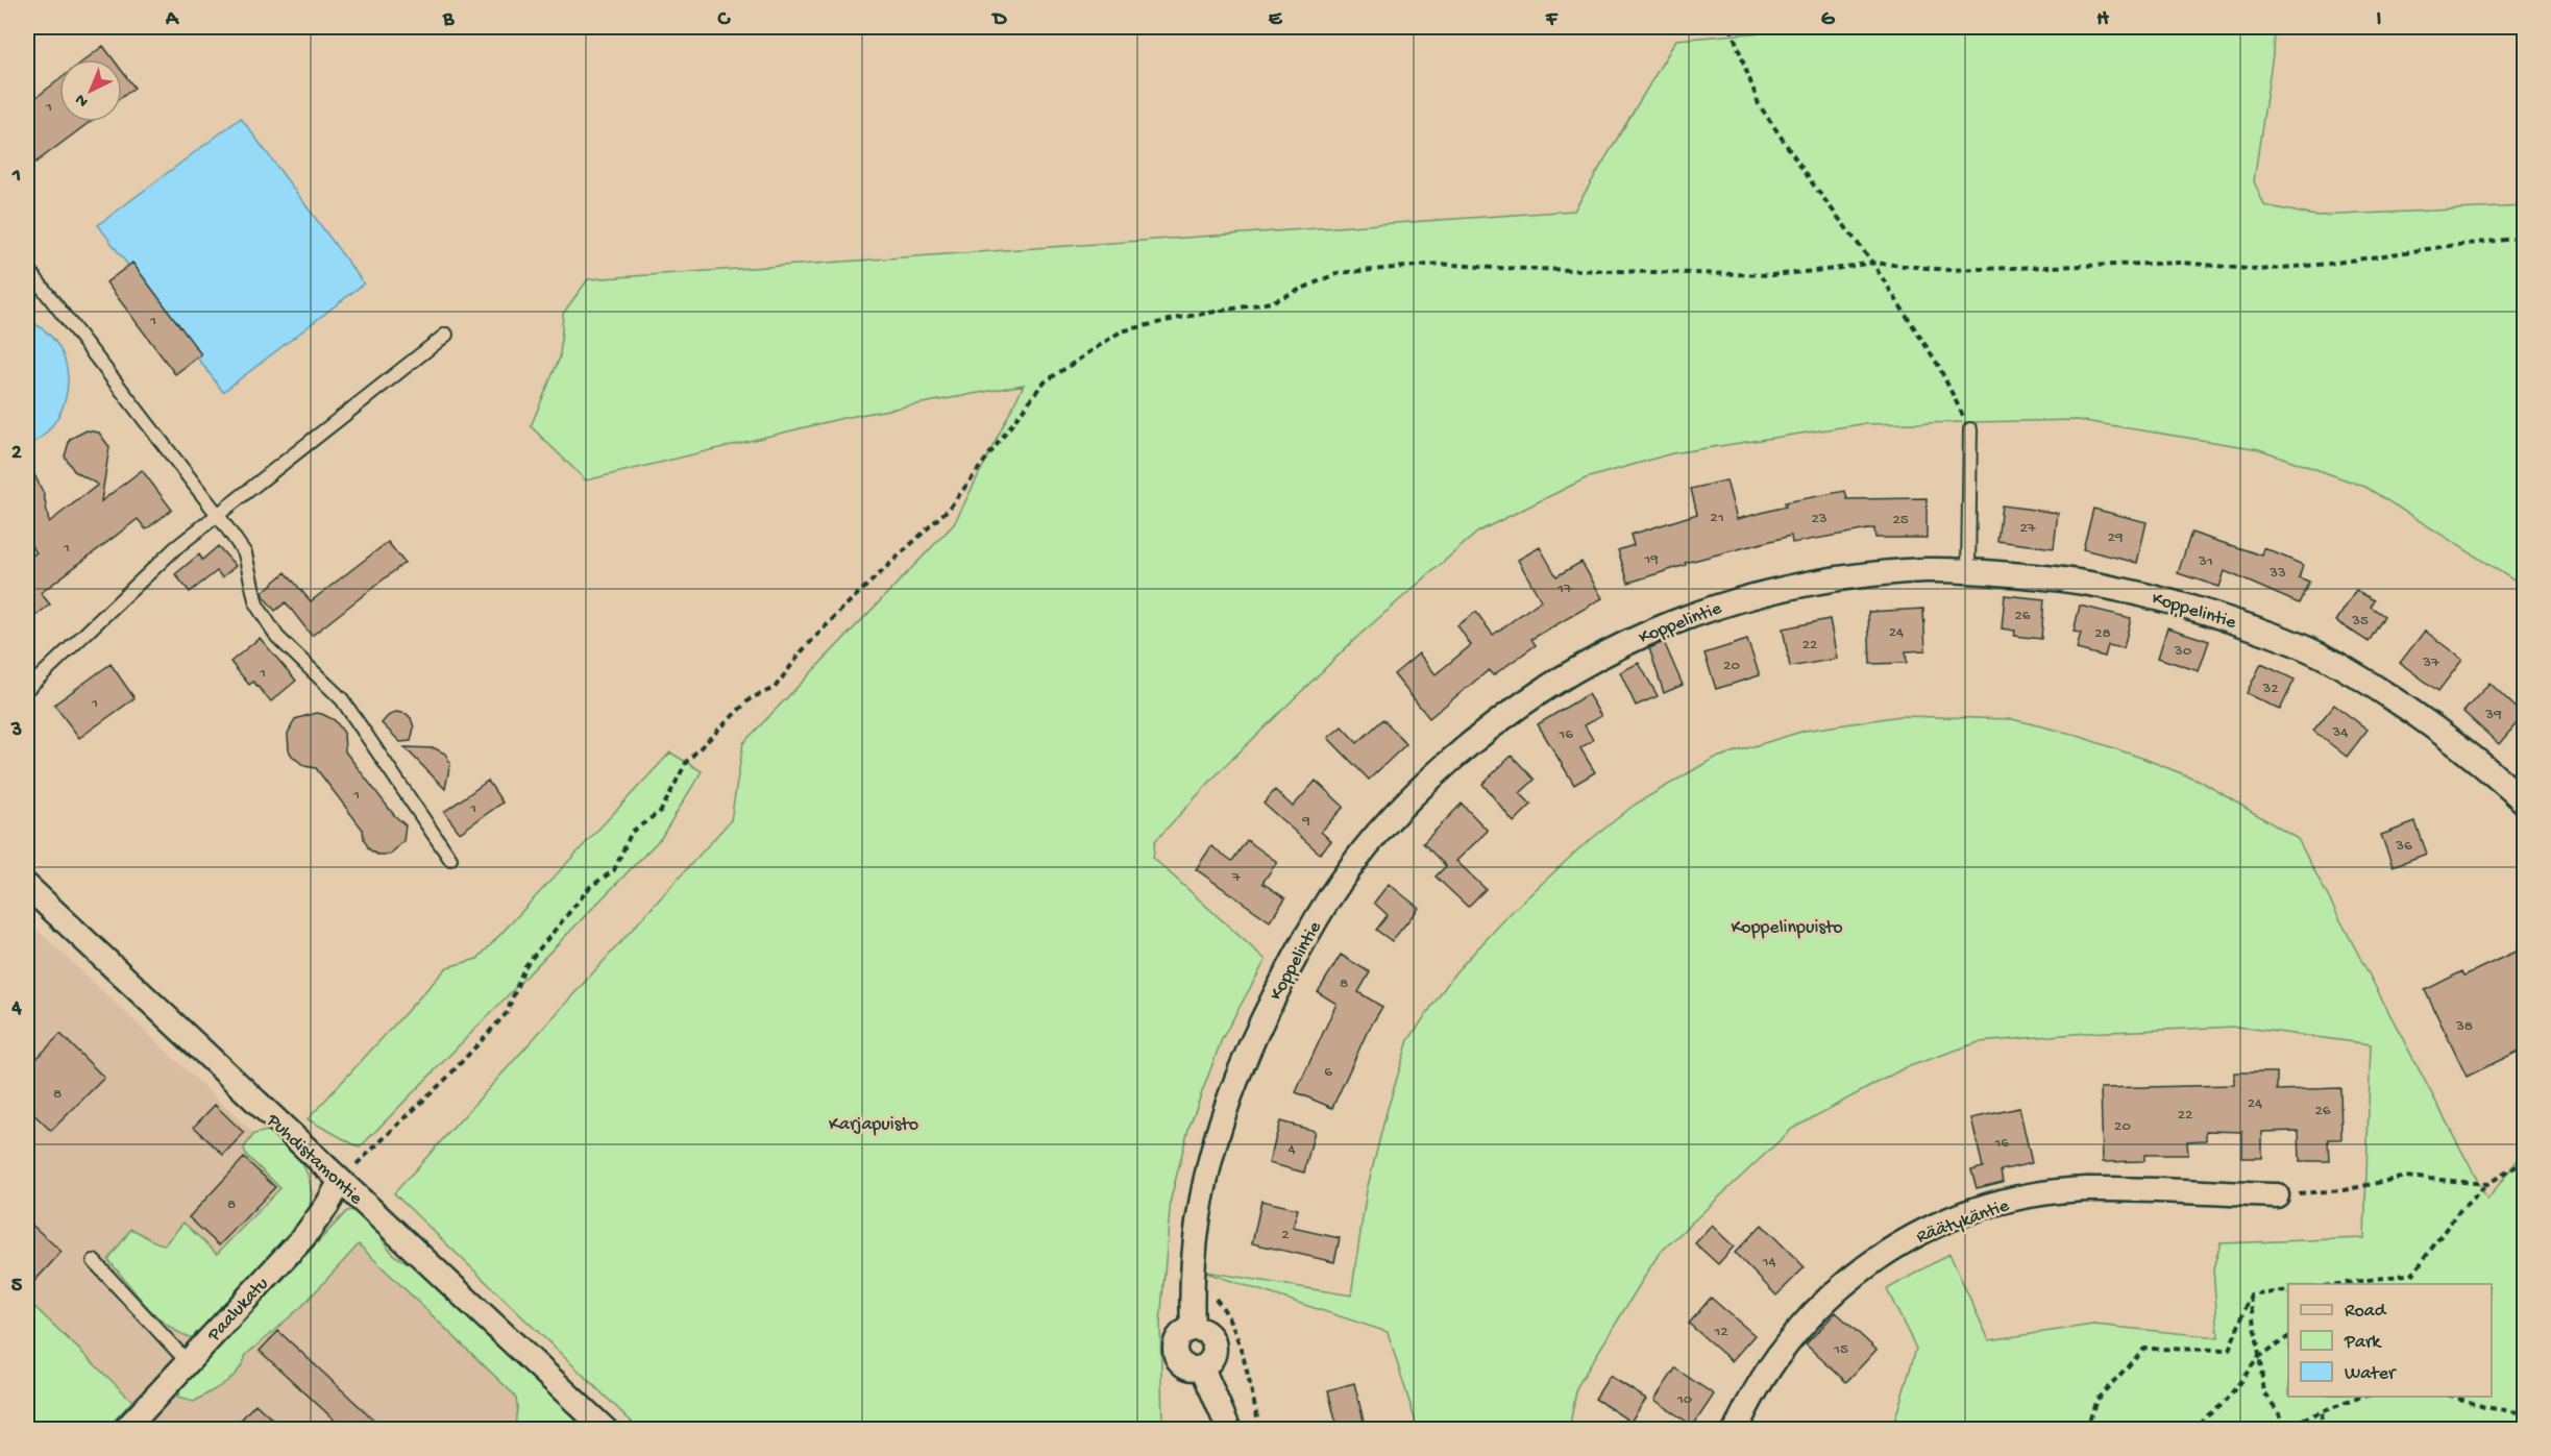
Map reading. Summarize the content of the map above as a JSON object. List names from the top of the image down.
{
  "streets": {
    "street": [
      "Koppelintie",
      "Puhdistamontie",
      "Räätykäntie",
      "Paalukatu"
    ]
  },
  "crossings": [
    ["Puhdistamontie", "Paalukatu"]
  ],
  "parks": ["Koppelinpuisto", "Karjapuisto"],
  "house_numbers": [
    "1",
    "1",
    "21",
    "23",
    "25",
    "27",
    "29",
    "1",
    "19",
    "31",
    "33",
    "17",
    "26",
    "35",
    "24",
    "28",
    "22",
    "30",
    "37",
    "20",
    "1",
    "32",
    "1",
    "39",
    "34",
    "16",
    "1",
    "1",
    "9",
    "36",
    "7",
    "8",
    "38",
    "6",
    "8",
    "24",
    "26",
    "22",
    "20",
    "16",
    "4",
    "8",
    "2",
    "14",
    "12",
    "15",
    "10"
  ],
  "legend": ["Road", "Park", "Water"],
  "north": "bottom left",
  "grid": {
    "columns": [
      "A",
      "B",
      "C",
      "D",
      "E",
      "F",
      "G",
      "H",
      "I"
    ],
    "rows": [
      "1",
      "2",
      "3",
      "4",
      "5"
    ]
  }
}
